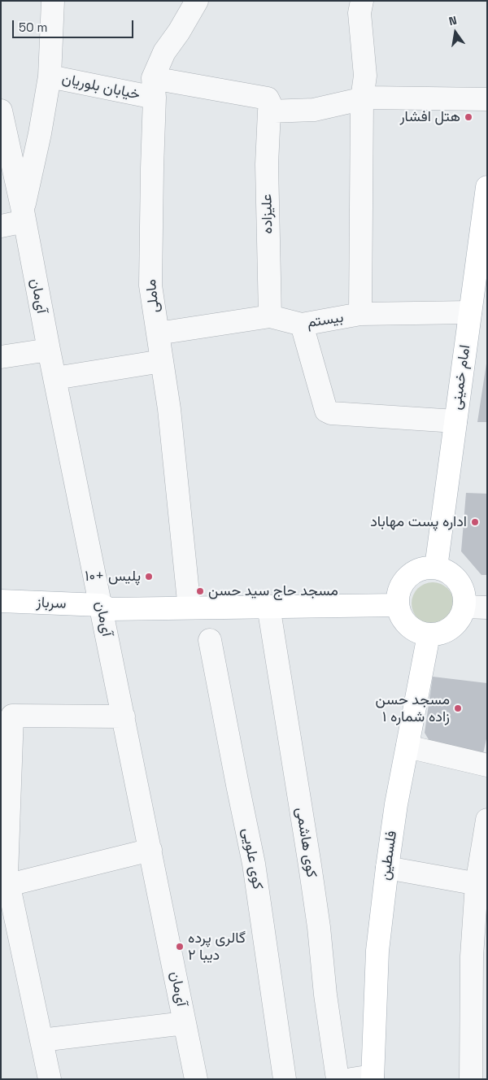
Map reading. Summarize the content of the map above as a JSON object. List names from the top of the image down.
{
  "streets": {
    "main road": ["امام خمینی", "سرباز", "فلسطین"],
    "street": [
      "خیابان بلوریان",
      "علیزاده",
      "آی‌مان",
      "ماملی",
      "بیستم",
      "کوی هاشمی",
      "کوی علویی"
    ]
  },
  "crossings": [
    ["خیابان بلوریان", "علیزاده"],
    ["خیابان بلوریان", "ماملی"],
    ["علیزاده", "بیستم"],
    ["آی‌مان", "سرباز"],
    ["ماملی", "بیستم"],
    ["بیستم", "امام خمینی"],
    ["امام خمینی", "فلسطین"]
  ],
  "places": [
    "هتل افشار",
    "اداره پست مهاباد",
    "پلیس +۱۰",
    "مسجد حاج سید حسن",
    "مسجد حسن زاده شماره ۱",
    "گالری پرده دیبا ۲"
  ],
  "scale_bar": "50 m",
  "north": "top"
}
